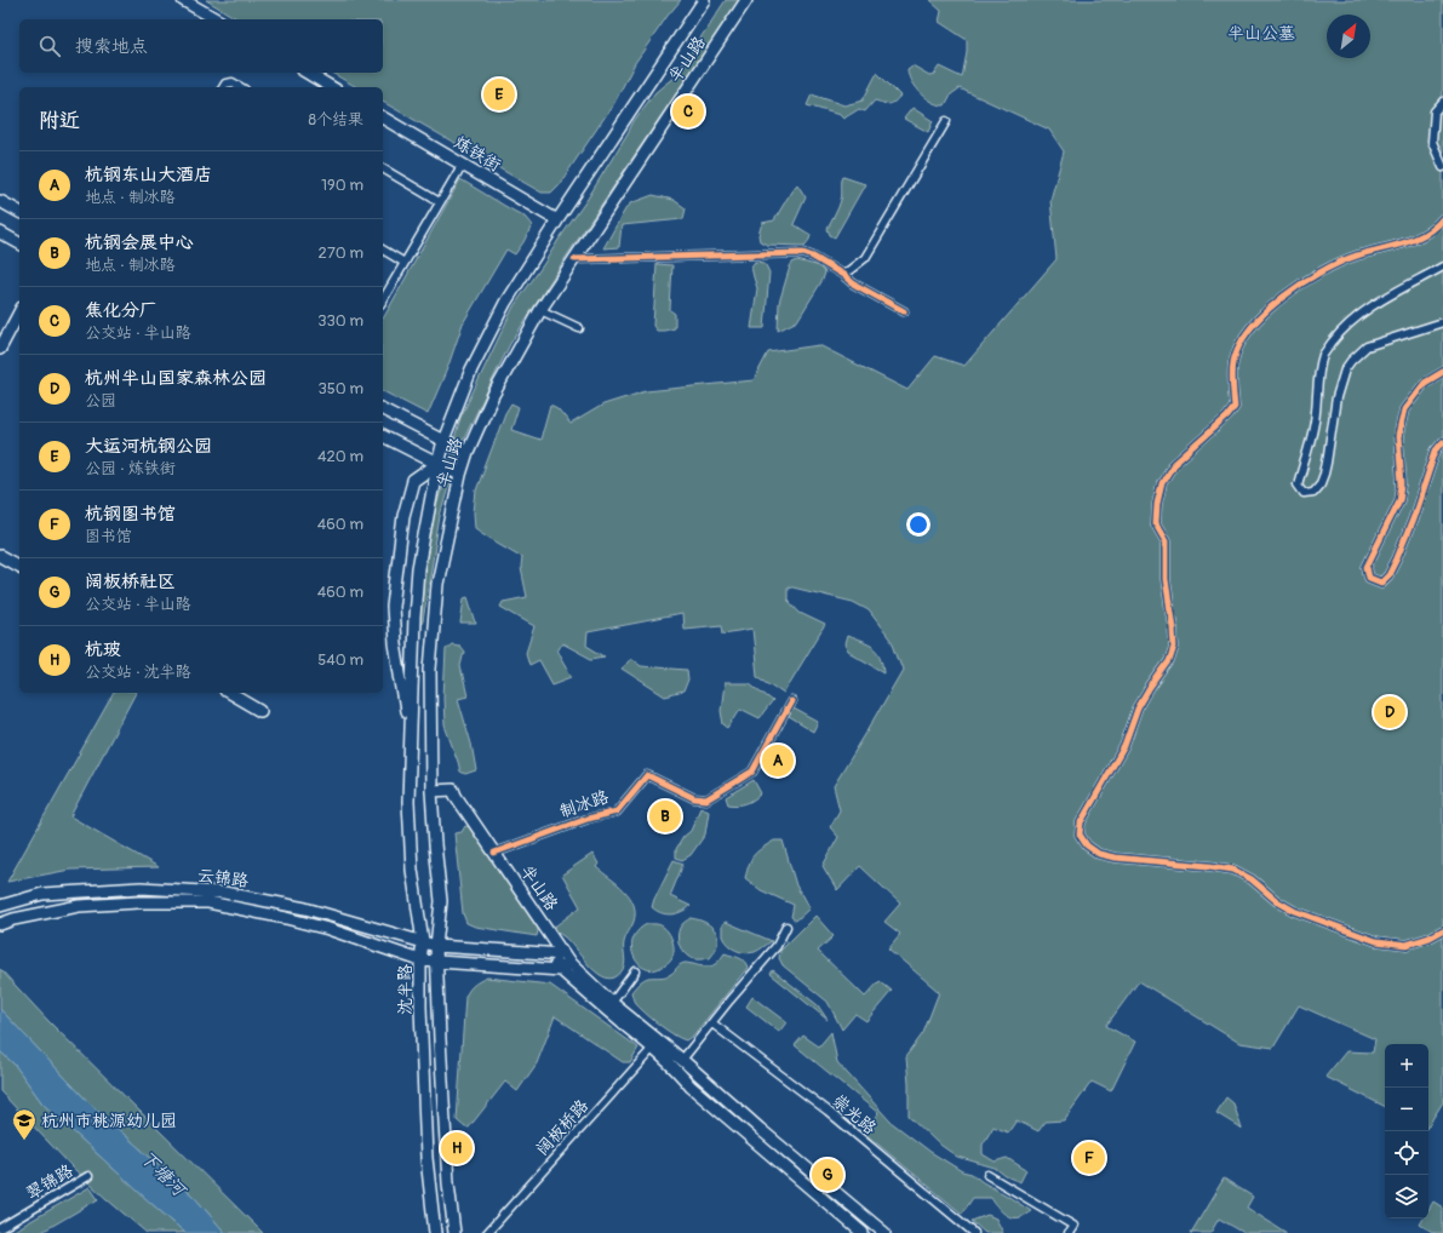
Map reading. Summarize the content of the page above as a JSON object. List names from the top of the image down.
{
  "streets": {
    "main road": [
      "半山路",
      "炼铁街",
      "云锦路",
      "沈半路"
    ],
    "street": [
      "制冰路",
      "崇光路",
      "阔板桥路",
      "翠锦路"
    ]
  },
  "crossings": [
    ["半山路", "炼铁街"],
    ["半山路", "制冰路"],
    ["半山路", "沈半路"],
    ["半山路", "阔板桥路"],
    ["云锦路", "沈半路"]
  ],
  "water": ["下塘河"],
  "parks": ["半山公墓"],
  "places": {
    "school or university": ["杭州市桃源幼儿园"]
  },
  "north": "top right",
  "page": {
    "search": "搜索地点",
    "pins": [
      "E",
      "C",
      "D",
      "A",
      "B",
      "H",
      "F",
      "G"
    ],
    "heading": ["附近", "8个结果"],
    "list": [
      {
        "mark": "A",
        "name": "杭钢东山大酒店",
        "note": "地点 · 制冰路",
        "value": "190 m"
      },
      {
        "mark": "B",
        "name": "杭钢会展中心",
        "note": "地点 · 制冰路",
        "value": "270 m"
      },
      {
        "mark": "C",
        "name": "焦化分厂",
        "note": "公交站 · 半山路",
        "value": "330 m"
      },
      {
        "mark": "D",
        "name": "杭州半山国家森林公园",
        "note": "公园",
        "value": "350 m"
      },
      {
        "mark": "E",
        "name": "大运河杭钢公园",
        "note": "公园 · 炼铁街",
        "value": "420 m"
      },
      {
        "mark": "F",
        "name": "杭钢图书馆",
        "note": "图书馆",
        "value": "460 m"
      },
      {
        "mark": "G",
        "name": "阔板桥社区",
        "note": "公交站 · 半山路",
        "value": "460 m"
      },
      {
        "mark": "H",
        "name": "杭玻",
        "note": "公交站 · 沈半路",
        "value": "540 m"
      }
    ],
    "map_buttons": ["+", "−"]
  }
}
